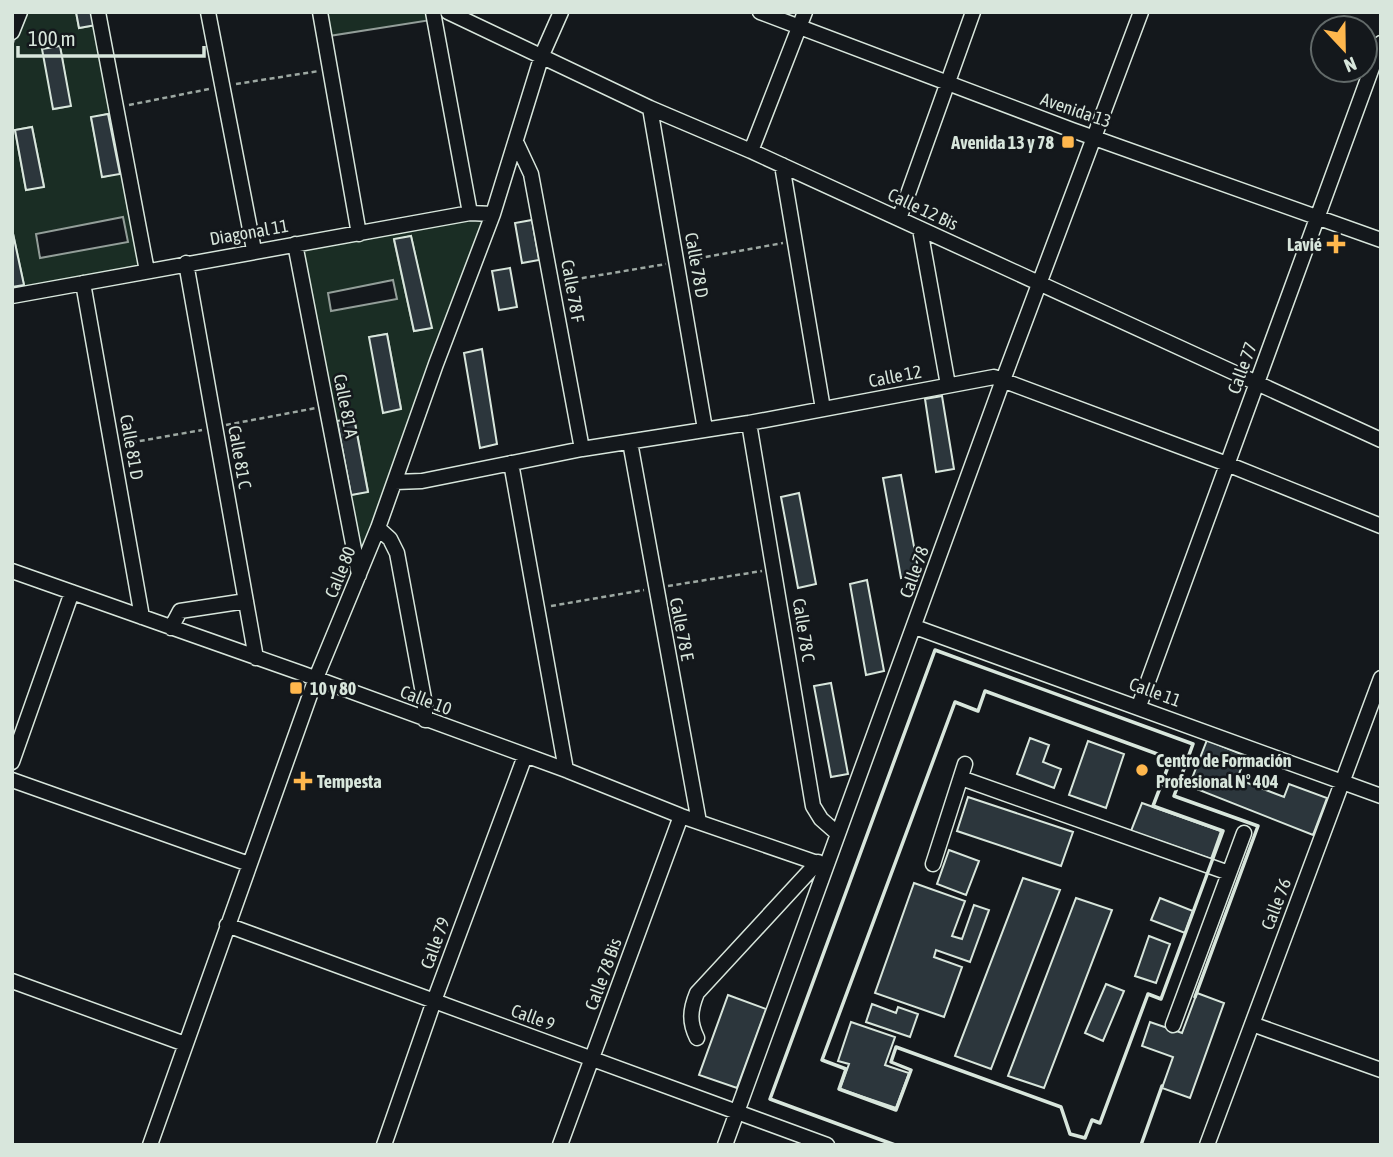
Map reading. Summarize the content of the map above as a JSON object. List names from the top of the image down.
{
  "streets": {
    "street": [
      "Avenida 13",
      "Calle 12 Bis",
      "Diagonal 11",
      "Calle 78 D",
      "Calle 78 F",
      "Calle 77",
      "Calle 12",
      "Calle 81 A",
      "Calle 81 D",
      "Calle 81 C",
      "Calle 80",
      "Calle 78",
      "Calle 78 E",
      "Calle 78 C",
      "Calle 11",
      "Calle 10",
      "Calle 76",
      "Calle 79",
      "Calle 78 Bis",
      "Calle 9"
    ]
  },
  "crossings": [
    ["Avenida 13", "Calle 77"],
    ["Avenida 13", "Calle 78"],
    ["Calle 12 Bis", "Calle 78 D"],
    ["Calle 12 Bis", "Calle 77"],
    ["Calle 12 Bis", "Calle 80"],
    ["Calle 12 Bis", "Calle 78"],
    ["Diagonal 11", "Calle 81 A"],
    ["Diagonal 11", "Calle 81 D"],
    ["Diagonal 11", "Calle 81 C"],
    ["Diagonal 11", "Calle 80"],
    ["Calle 78 D", "Calle 12"],
    ["Calle 78 F", "Calle 12"],
    ["Calle 78 F", "Calle 80"],
    ["Calle 77", "Calle 12"],
    ["Calle 77", "Calle 11"],
    ["Calle 12", "Calle 80"],
    ["Calle 12", "Calle 78"],
    ["Calle 12", "Calle 78 E"],
    ["Calle 12", "Calle 78 C"],
    ["Calle 81 A", "Calle 80"],
    ["Calle 81 D", "Calle 10"],
    ["Calle 81 C", "Calle 10"],
    ["Calle 80", "Calle 10"],
    ["Calle 80", "Calle 9"],
    ["Calle 78", "Calle 78 C"],
    ["Calle 78", "Calle 11"],
    ["Calle 78", "Calle 10"],
    ["Calle 78", "Calle 9"],
    ["Calle 78 E", "Calle 10"],
    ["Calle 11", "Calle 76"],
    ["Calle 10", "Calle 79"],
    ["Calle 10", "Calle 78 Bis"],
    ["Calle 79", "Calle 9"],
    ["Calle 78 Bis", "Calle 9"]
  ],
  "places": {
    "transit": ["Avenida 13 y 78", "10 y 80"],
    "health": ["Lavié", "Tempesta"],
    "other": ["Centro de Formación Profesional N° 404"]
  },
  "scale_bar": "100 m",
  "north": "bottom"
}
